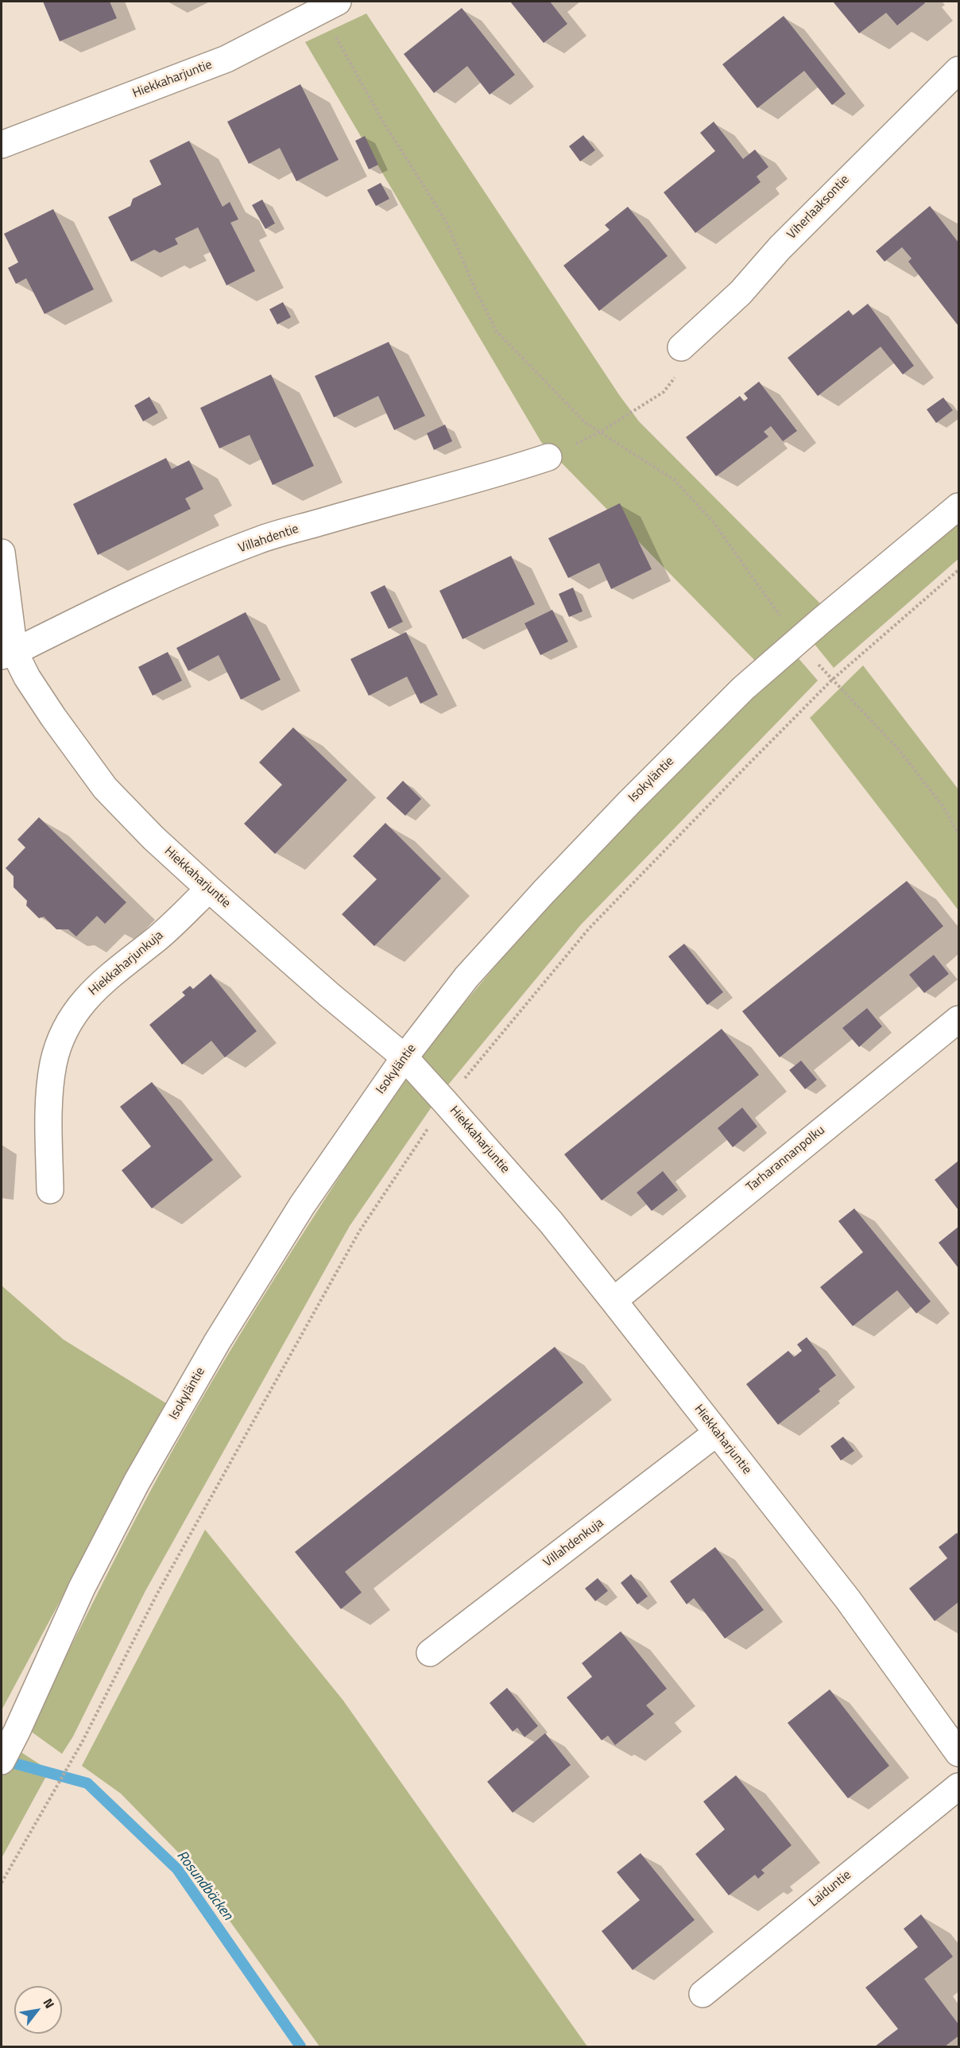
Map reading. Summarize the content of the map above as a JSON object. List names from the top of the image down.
{
  "streets": {
    "street": [
      "Hiekkaharjuntie",
      "Viherlaaksontie",
      "Villahdentie",
      "Isokyläntie",
      "Hiekkaharjunkuja",
      "Tarharannanpolku",
      "Villahdenkuja",
      "Laiduntie"
    ]
  },
  "crossings": [
    ["Hiekkaharjuntie", "Villahdentie"],
    ["Hiekkaharjuntie", "Isokyläntie"],
    ["Hiekkaharjuntie", "Hiekkaharjunkuja"],
    ["Hiekkaharjuntie", "Tarharannanpolku"],
    ["Hiekkaharjuntie", "Villahdenkuja"]
  ],
  "water": ["Rosundbäcken"],
  "north": "top right"
}
